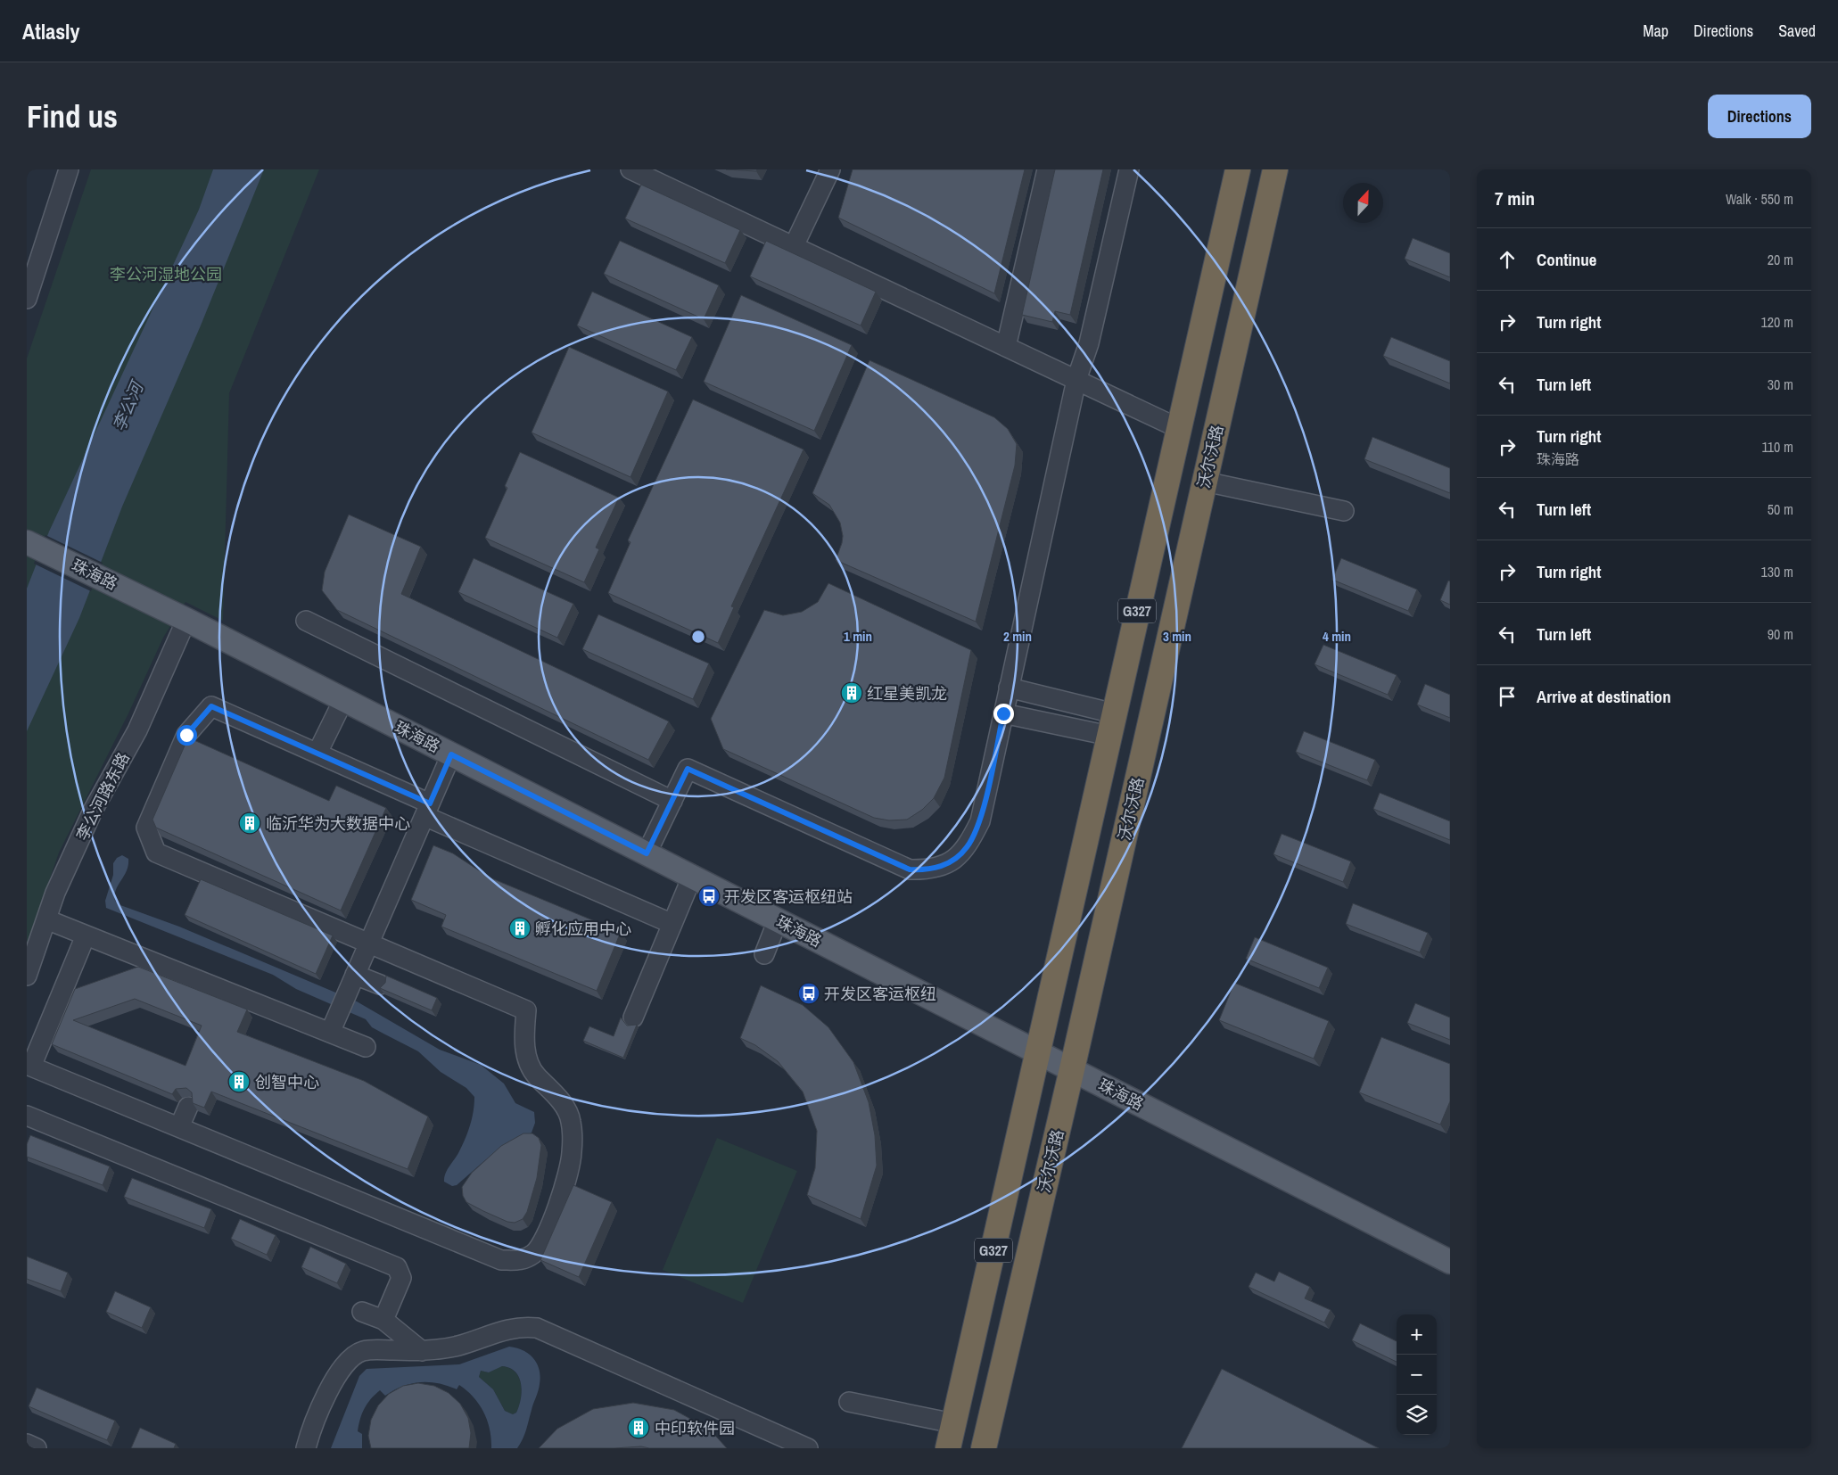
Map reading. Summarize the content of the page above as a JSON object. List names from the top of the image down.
{
  "streets": {
    "highway": ["沃尔沃路", "G327"],
    "main road": ["珠海路"],
    "street": ["李公河路东路"]
  },
  "crossings": [
    ["沃尔沃路", "珠海路"],
    ["珠海路", "G327"],
    ["珠海路", "李公河路东路"]
  ],
  "water": ["李公河"],
  "parks": ["李公河湿地公园"],
  "places": {
    "building": [
      "红星美凯龙",
      "临沂华为大数据中心",
      "孵化应用中心",
      "创智中心",
      "中印软件园"
    ],
    "bus stop": ["开发区客运枢纽站", "开发区客运枢纽"]
  },
  "north": "top",
  "page": {
    "header": "Atlasly",
    "nav": ["Map", "Directions", "Saved"],
    "buttons": "Directions",
    "title": "Find us",
    "heading": ["7 min", "Walk · 550 m"],
    "list": [
      ["Continue", "20 m"],
      ["Turn right", "120 m"],
      ["Turn left", "30 m"],
      ["Turn right", "珠海路", "110 m"],
      ["Turn left", "50 m"],
      ["Turn right", "130 m"],
      ["Turn left", "90 m"],
      "Arrive at destination"
    ],
    "map_buttons": ["+", "−"]
  },
  "rings": [
    "1 min",
    "2 min",
    "3 min",
    "4 min"
  ]
}
